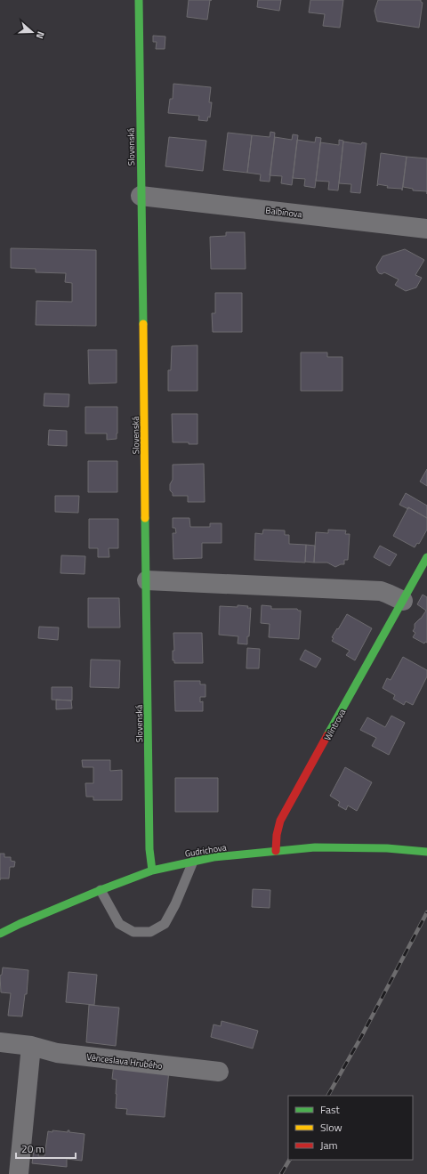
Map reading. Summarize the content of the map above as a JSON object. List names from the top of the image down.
{
  "streets": {
    "street": [
      "Slovenská",
      "Balbínova",
      "Wintrova",
      "Gudrichova",
      "Věnceslava Hrubého"
    ]
  },
  "crossings": [
    ["Slovenská", "Balbínova"],
    ["Slovenská", "Gudrichova"],
    ["Wintrova", "Gudrichova"]
  ],
  "legend": ["Fast", "Slow", "Jam"],
  "scale_bar": "20 m",
  "north": "right"
}
